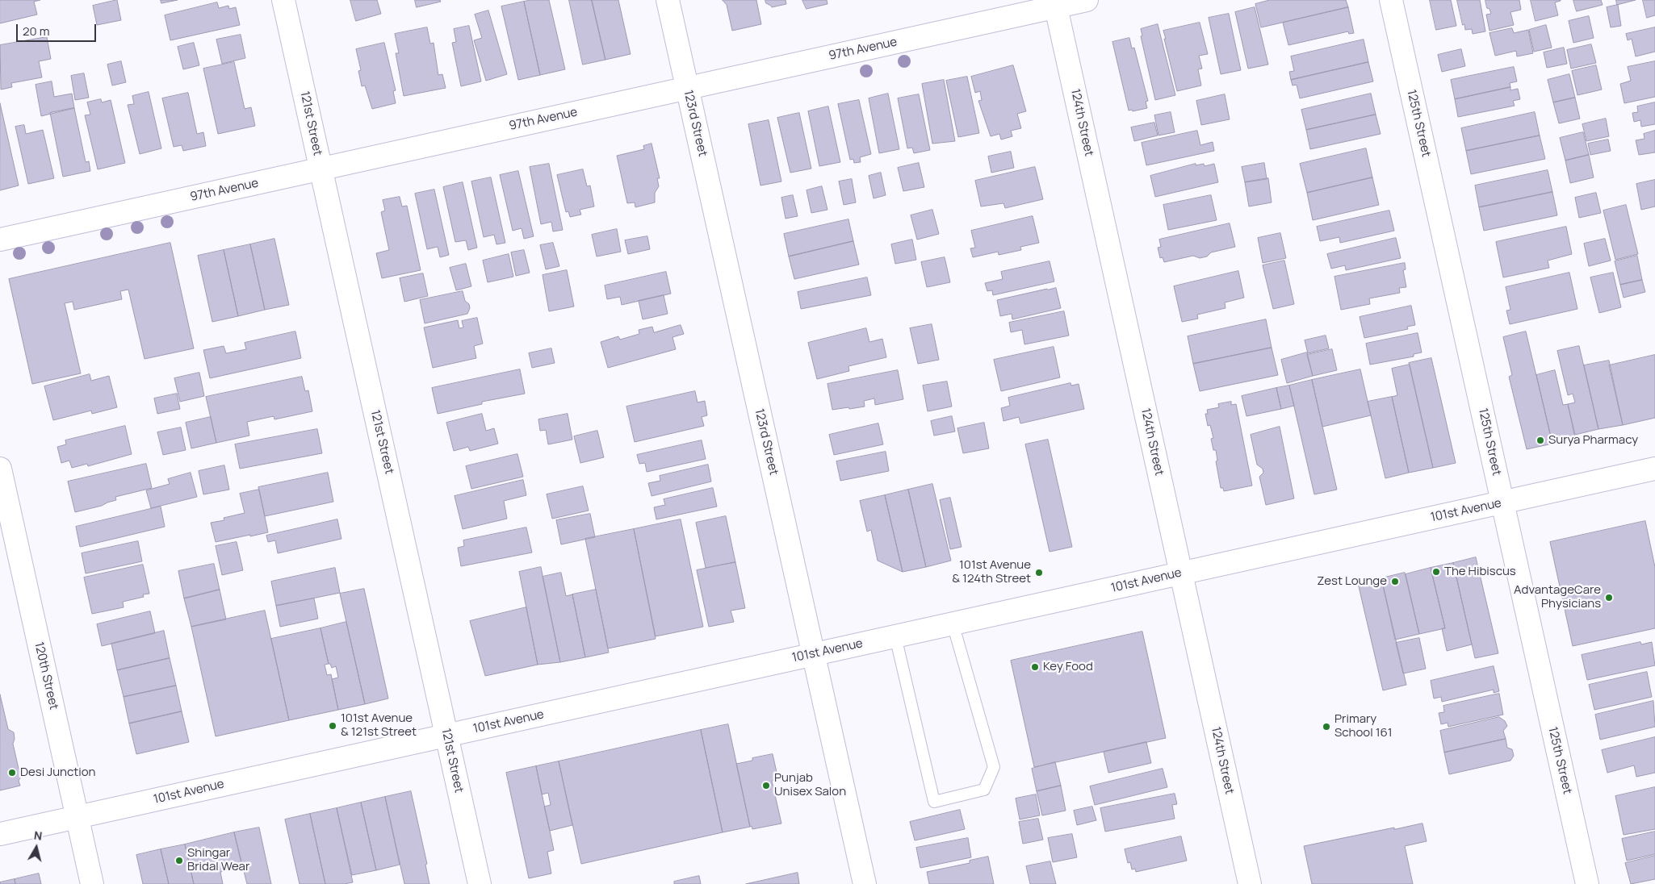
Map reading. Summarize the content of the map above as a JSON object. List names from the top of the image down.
{
  "streets": {
    "street": [
      "97th Avenue",
      "124th Street",
      "121st Street",
      "123rd Street",
      "125th Street",
      "101st Avenue",
      "120th Street"
    ]
  },
  "crossings": [
    ["97th Avenue", "124th Street"],
    ["97th Avenue", "121st Street"],
    ["97th Avenue", "123rd Street"],
    ["124th Street", "101st Avenue"],
    ["121st Street", "101st Avenue"],
    ["123rd Street", "101st Avenue"],
    ["125th Street", "101st Avenue"],
    ["101st Avenue", "120th Street"]
  ],
  "places": [
    "Surya Pharmacy",
    "The Hibiscus",
    "101st Avenue & 124th Street",
    "Zest Lounge",
    "AdvantageCare Physicians",
    "Key Food",
    "101st Avenue & 121st Street",
    "Primary School 161",
    "Desi Junction",
    "Punjab Unisex Salon",
    "Shingar Bridal Wear"
  ],
  "scale_bar": "20 m",
  "north": "top"
}
